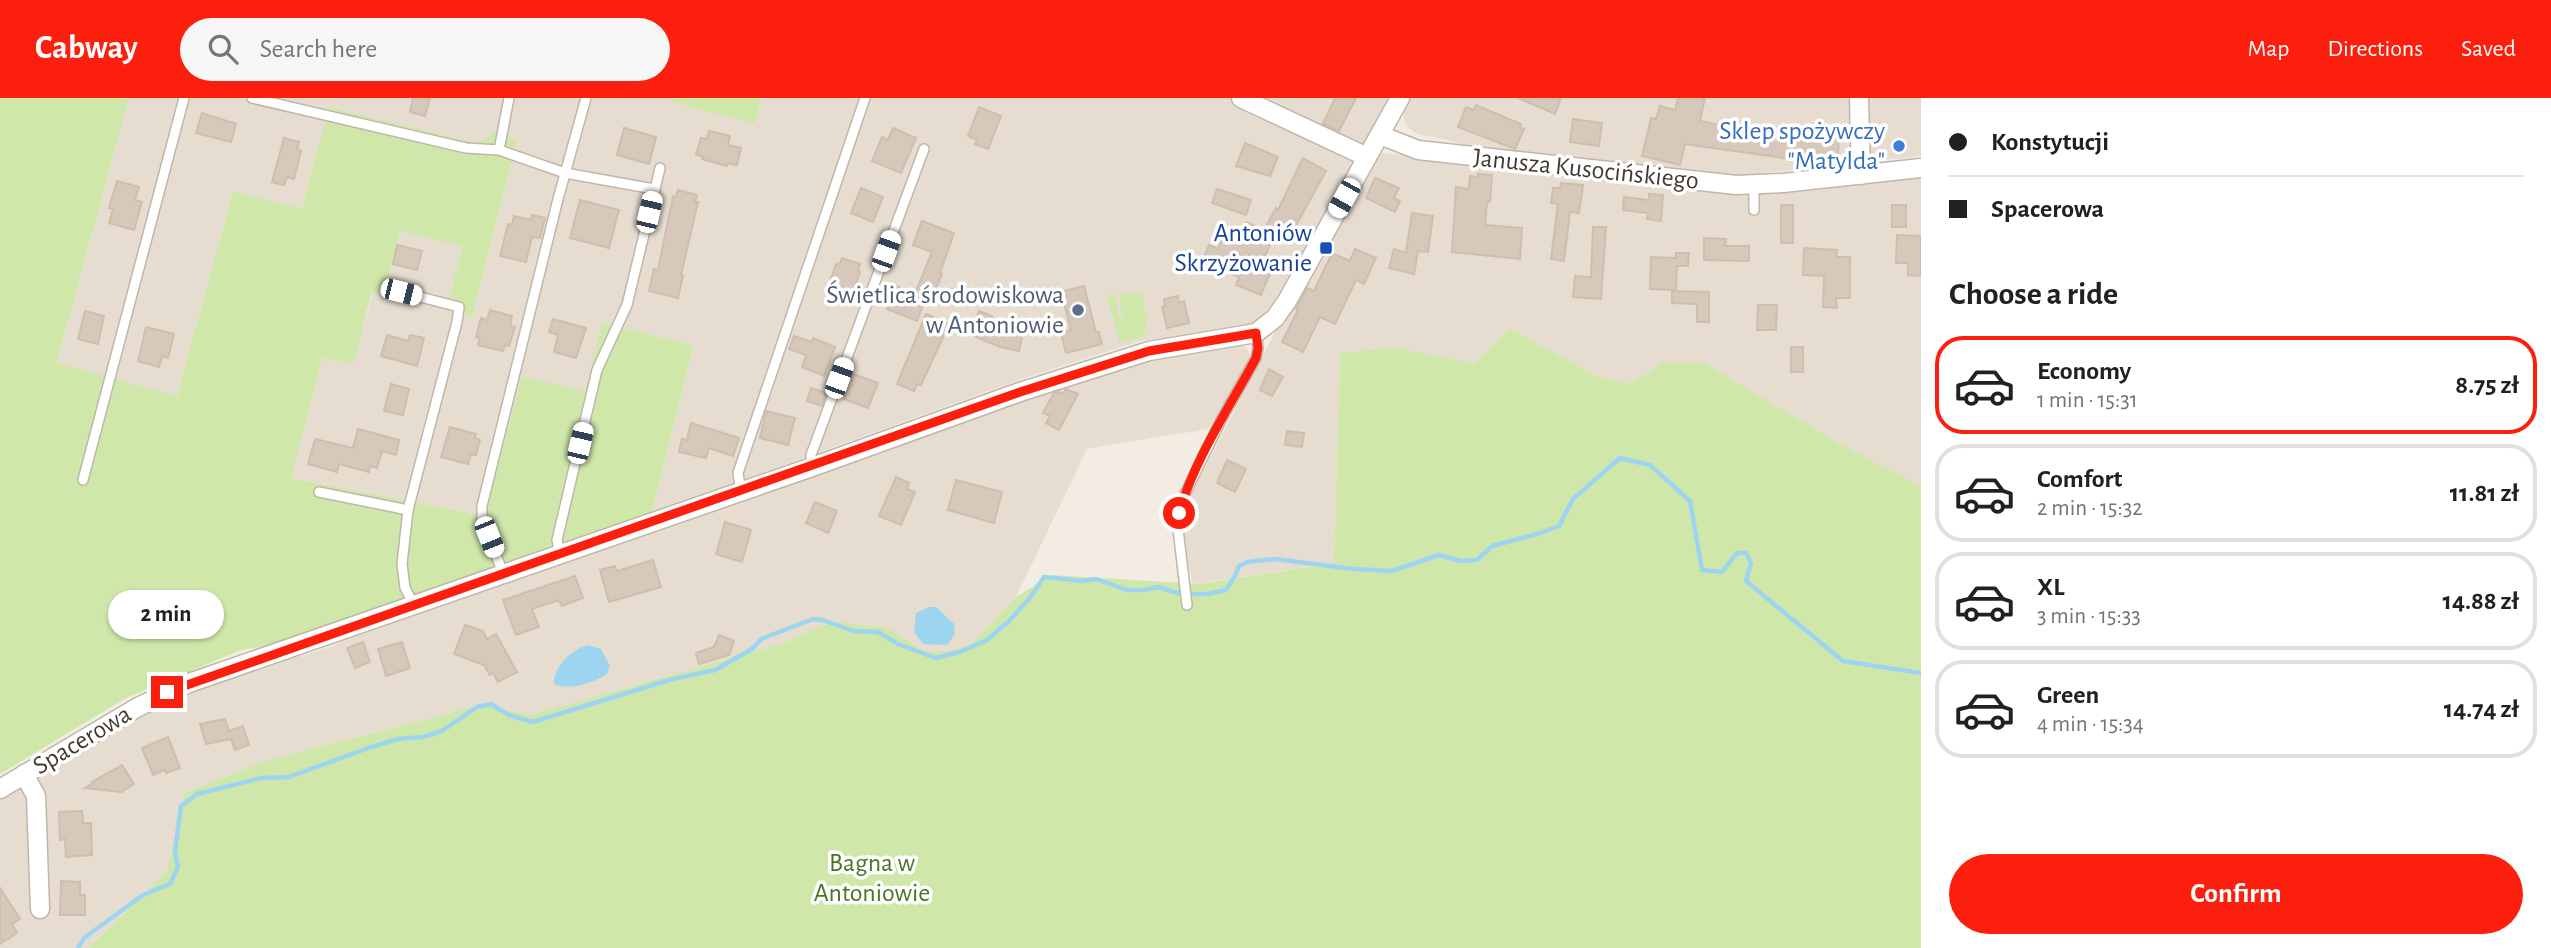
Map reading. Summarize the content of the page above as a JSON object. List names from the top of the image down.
{
  "streets": {
    "street": ["Janusza Kusocińskiego", "Spacerowa"]
  },
  "parks": ["Bagna w Antoniowie"],
  "places": {
    "other": ["Sklep spożywczy \"Matylda\"", "Świetlica środowiskowa w Antoniowie"],
    "transit": ["Antoniów Skrzyżowanie"]
  },
  "page": {
    "header": "Cabway",
    "search": "Search here",
    "nav": ["Map", "Directions", "Saved"],
    "banner": ["Konstytucji", "Spacerowa"],
    "heading": "Choose a ride",
    "list": [
      {
        "name": "Economy",
        "note": "1 min · 15:31",
        "value": "8.75 zł"
      },
      {
        "name": "Comfort",
        "note": "2 min · 15:32",
        "value": "11.81 zł"
      },
      {
        "name": "XL",
        "note": "3 min · 15:33",
        "value": "14.88 zł"
      },
      {
        "name": "Green",
        "note": "4 min · 15:34",
        "value": "14.74 zł"
      }
    ],
    "bubble": "2 min",
    "buttons": "Confirm"
  }
}
